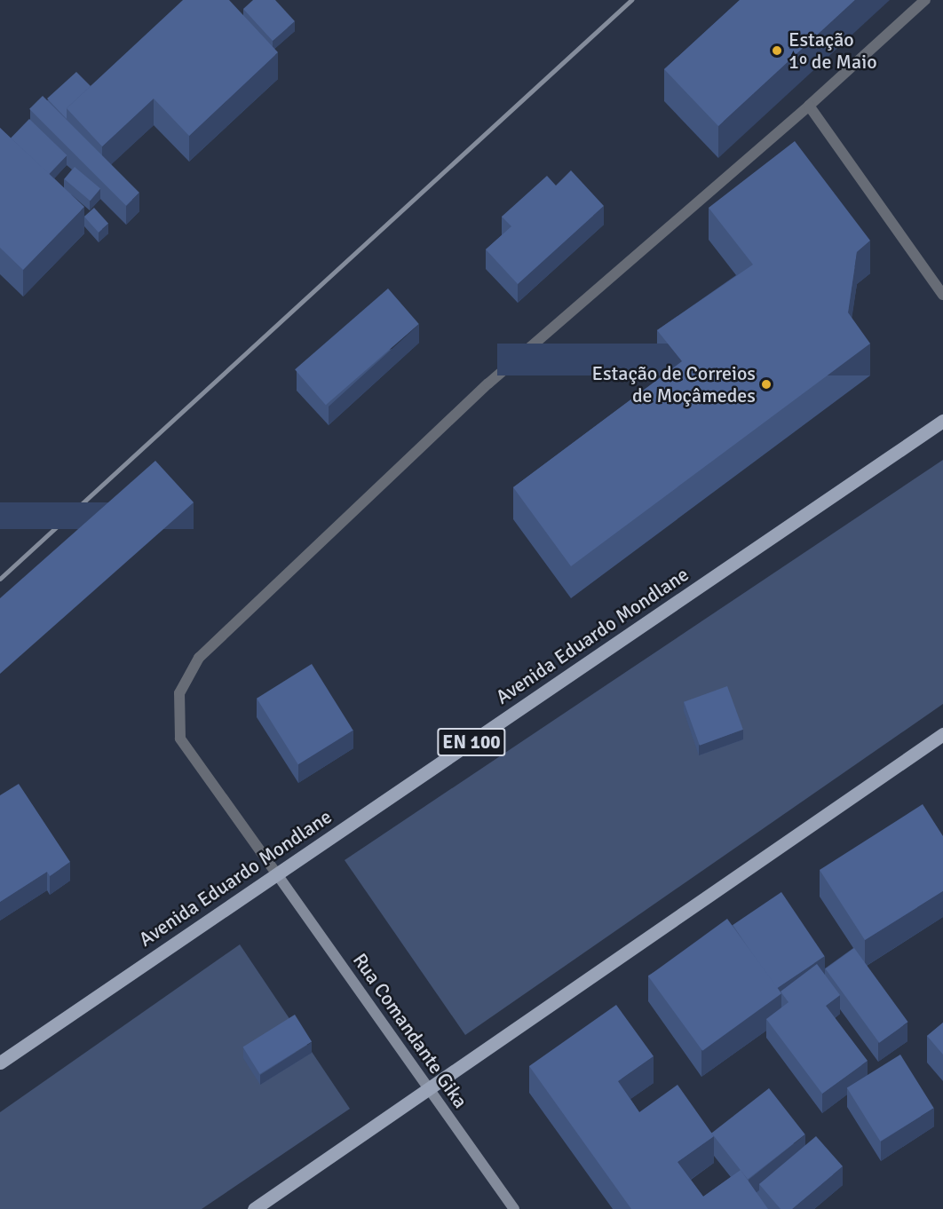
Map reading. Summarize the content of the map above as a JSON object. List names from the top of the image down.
{
  "streets": {
    "main road": ["Avenida Eduardo Mondlane", "EN 100"],
    "street": ["Rua Comandante Gika"]
  },
  "crossings": [
    ["Avenida Eduardo Mondlane", "Rua Comandante Gika"]
  ],
  "places": ["Estação 1º de Maio", "Estação de Correios de Moçâmedes"]
}
